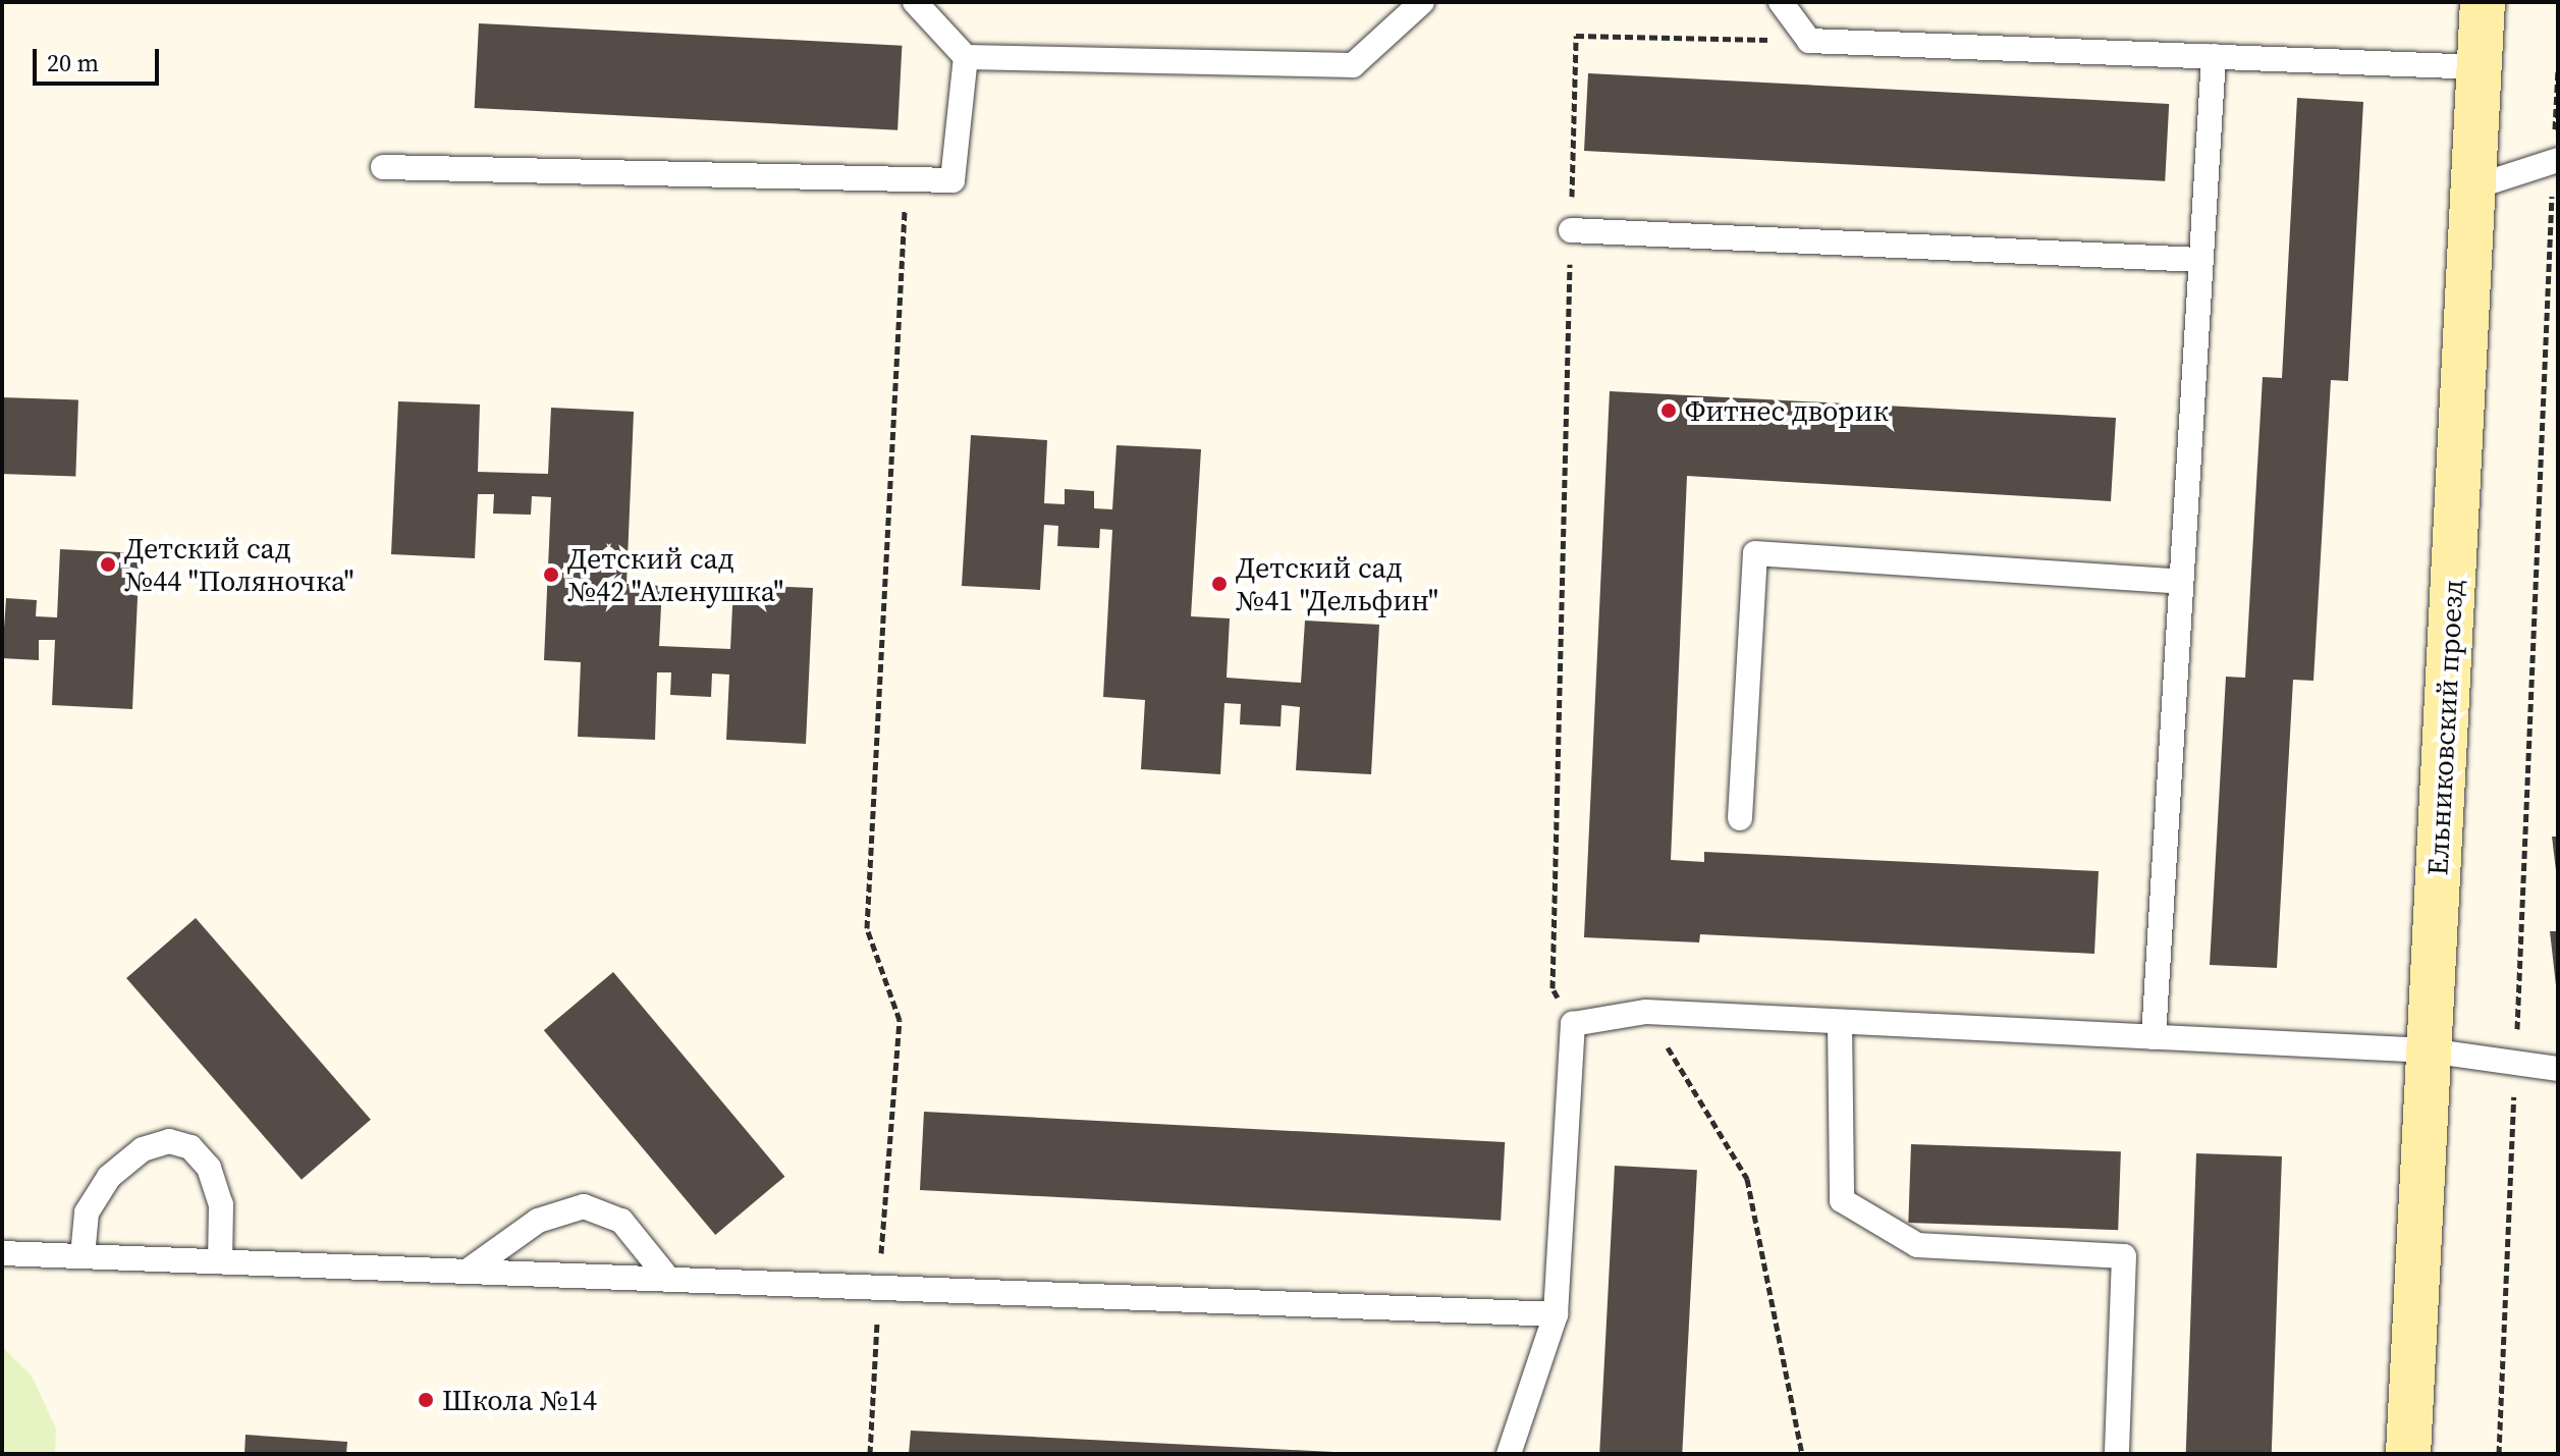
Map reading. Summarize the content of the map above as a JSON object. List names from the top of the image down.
{
  "streets": {
    "street": ["Ельниковский проезд"]
  },
  "places": [
    "Фитнес дворик",
    "Детский сад №44 \"Поляночка\"",
    "Детский сад №42 \"Аленушка\"",
    "Детский сад №41 \"Дельфин\"",
    "Школа №14"
  ],
  "scale_bar": "20 m"
}
